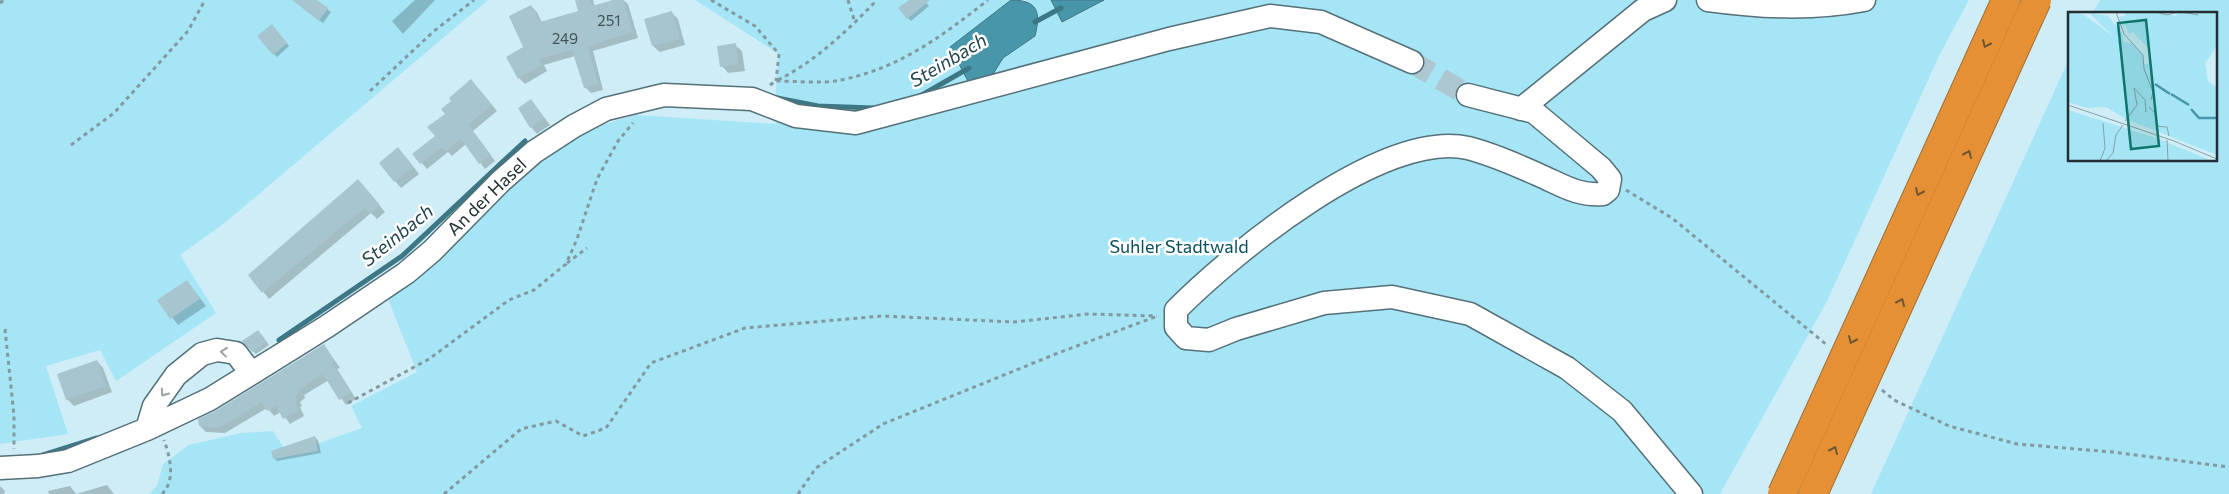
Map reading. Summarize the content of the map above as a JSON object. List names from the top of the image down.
{
  "streets": {
    "street": ["An der Hasel"]
  },
  "water": ["Steinbach"],
  "parks": ["Suhler Stadtwald"],
  "house_numbers": ["251", "249"]
}
